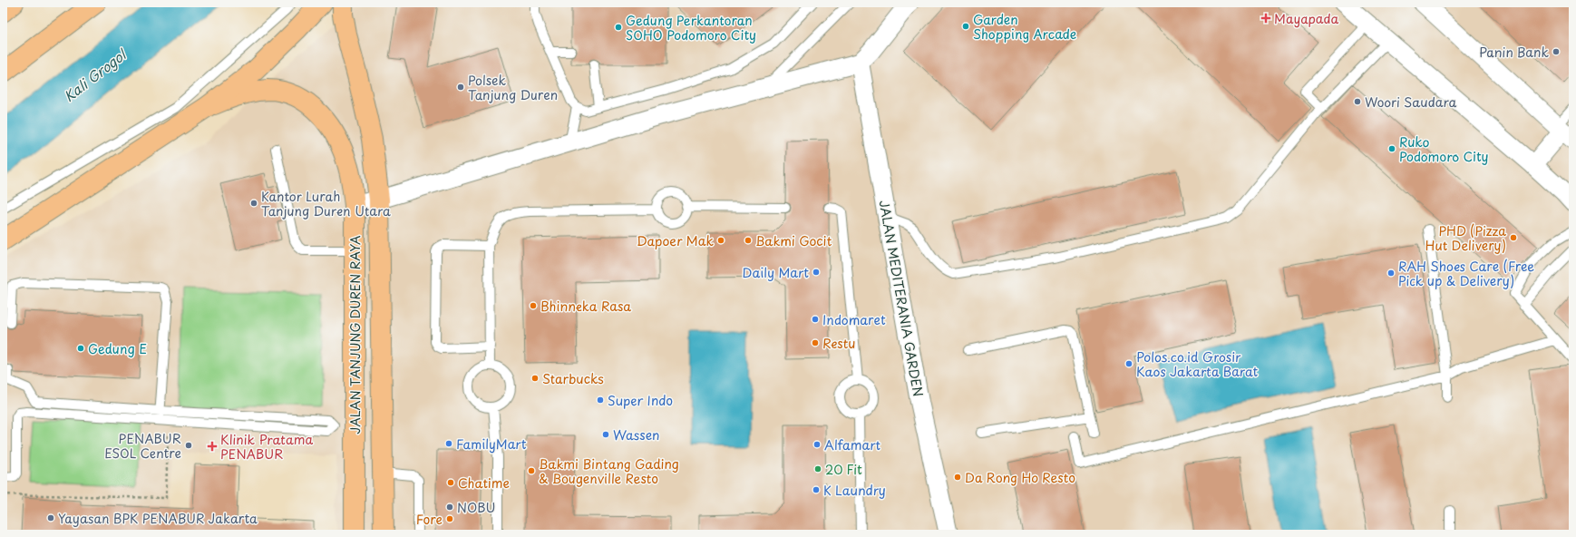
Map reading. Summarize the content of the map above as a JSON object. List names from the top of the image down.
{
  "streets": {
    "main road": ["JALAN TANJUNG DUREN RAYA"],
    "street": ["JALAN MEDITERANIA GARDEN"]
  },
  "water": ["Kali Grogol"],
  "places": {
    "health": ["Mayapada", "Klinik Pratama PENABUR"],
    "other": [
      "Garden Shopping Arcade",
      "Gedung Perkantoran SOHO Podomoro City",
      "Panin Bank",
      "Polsek Tanjung Duren",
      "Woori Saudara",
      "Ruko Podomoro City",
      "Kantor Lurah Tanjung Duren Utara",
      "PHD (Pizza Hut Delivery)",
      "Dapoer Mak",
      "Bakmi Gocit",
      "Daily Mart",
      "RAH Shoes Care (Free Pick up & Delivery)",
      "Bhinneka Rasa",
      "Indomaret",
      "Restu",
      "Gedung E",
      "Polos.co.id Grosir Kaos Jakarta Barat",
      "Starbucks",
      "Super Indo",
      "Wassen",
      "FamilyMart",
      "Alfamart",
      "PENABUR ESOL Centre",
      "20 Fit",
      "Bakmi Bintang Gading & Bougenville Resto",
      "Da Rong Ho Resto",
      "Chatime",
      "K Laundry",
      "NOBU",
      "Yayasan BPK PENABUR Jakarta",
      "Fore"
    ]
  }
}
